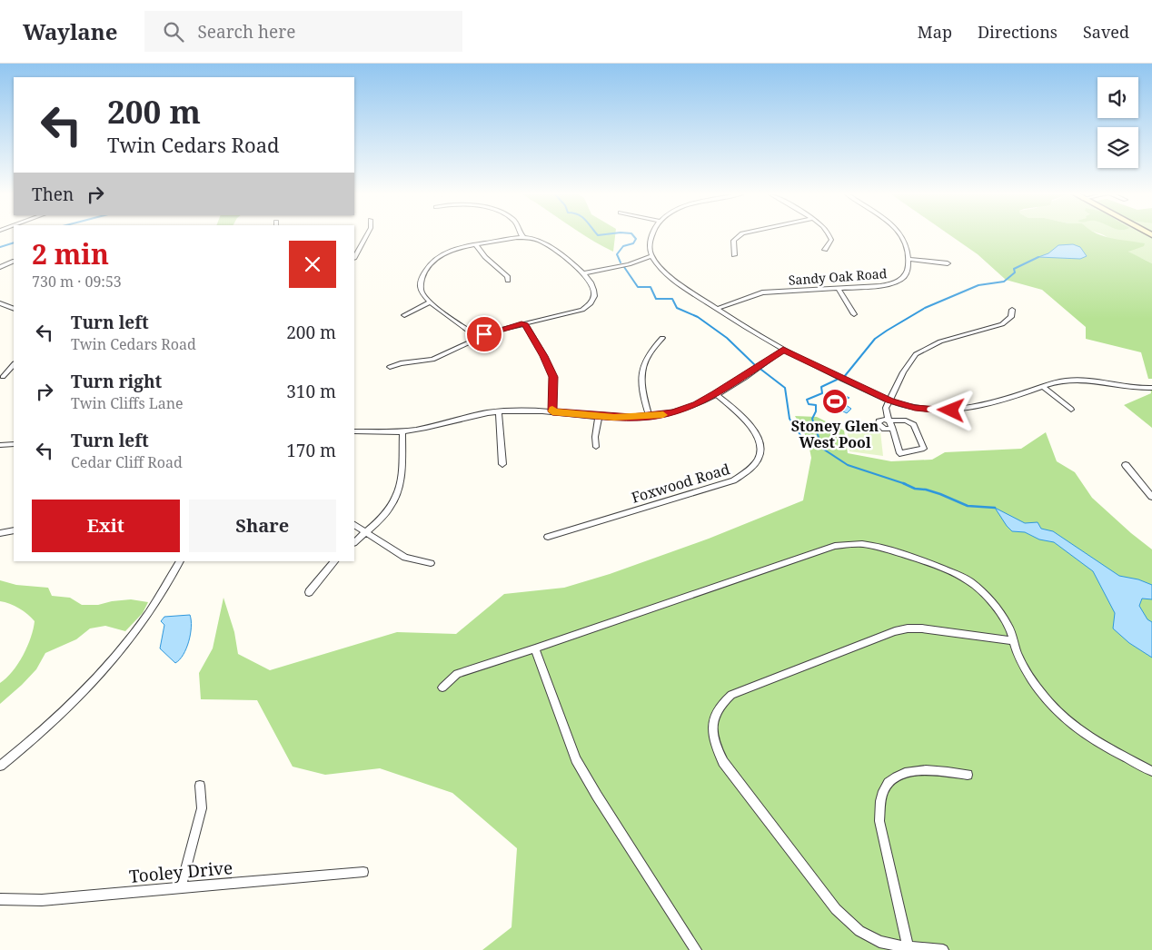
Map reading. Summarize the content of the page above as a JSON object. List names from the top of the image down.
{
  "streets": {
    "street": ["Sandy Oak Road", "Foxwood Road", "Tooley Drive"]
  },
  "places": {
    "sports": ["Stoney Glen West Pool"]
  },
  "page": {
    "header": "Waylane",
    "search": "Search here",
    "nav": ["Map", "Directions", "Saved"],
    "turn": ["200 m", "Twin Cedars Road"],
    "then": "Then",
    "heading": ["2 min", "730 m · 09:53"],
    "list": [
      {
        "name": "Turn left",
        "note": "Twin Cedars Road",
        "value": "200 m"
      },
      {
        "name": "Turn right",
        "note": "Twin Cliffs Lane",
        "value": "310 m"
      },
      {
        "name": "Turn left",
        "note": "Cedar Cliff Road",
        "value": "170 m"
      }
    ],
    "buttons": ["Exit", "Share"]
  }
}
